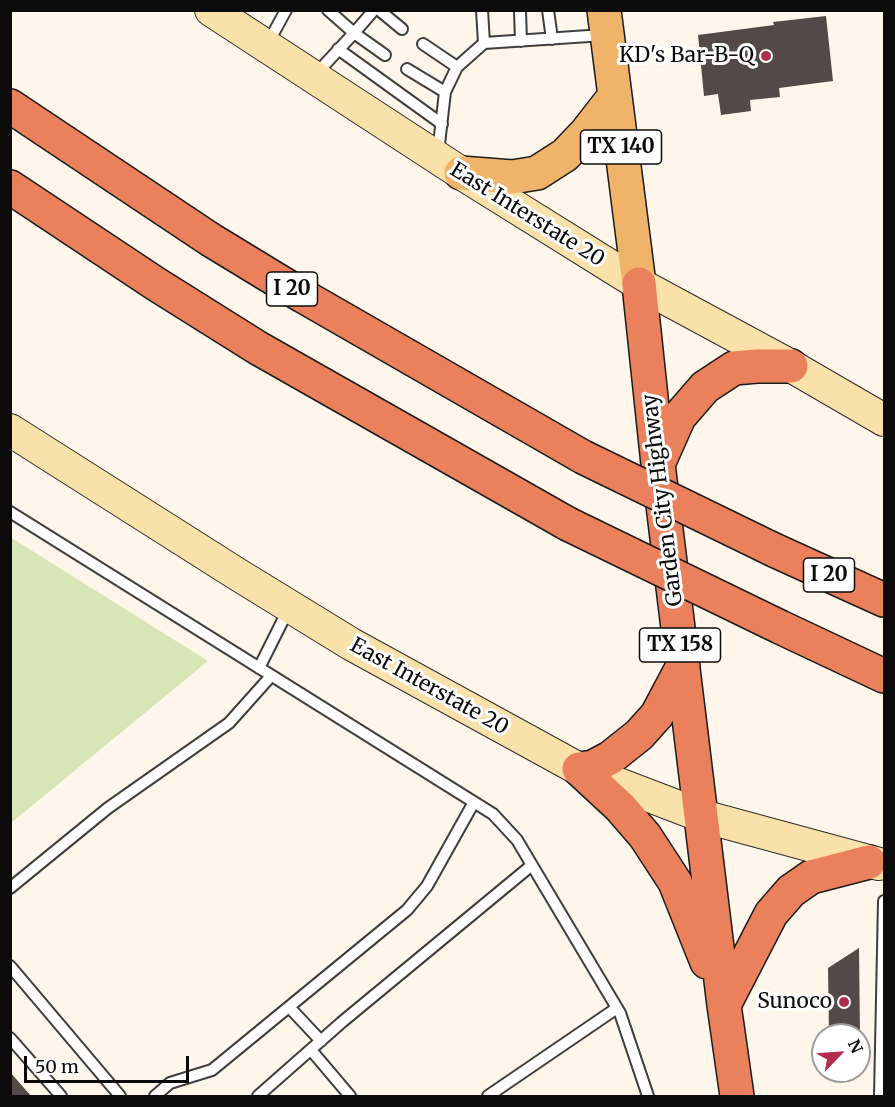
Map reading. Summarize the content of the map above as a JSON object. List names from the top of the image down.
{
  "streets": {
    "highway": ["I 20", "Garden City Highway", "TX 158"],
    "main road": ["TX 140", "East Interstate 20"]
  },
  "crossings": [
    ["East Interstate 20", "Garden City Highway"]
  ],
  "places": ["KD's Bar-B-Q", "Sunoco"],
  "scale_bar": "50 m",
  "north": "top right"
}
